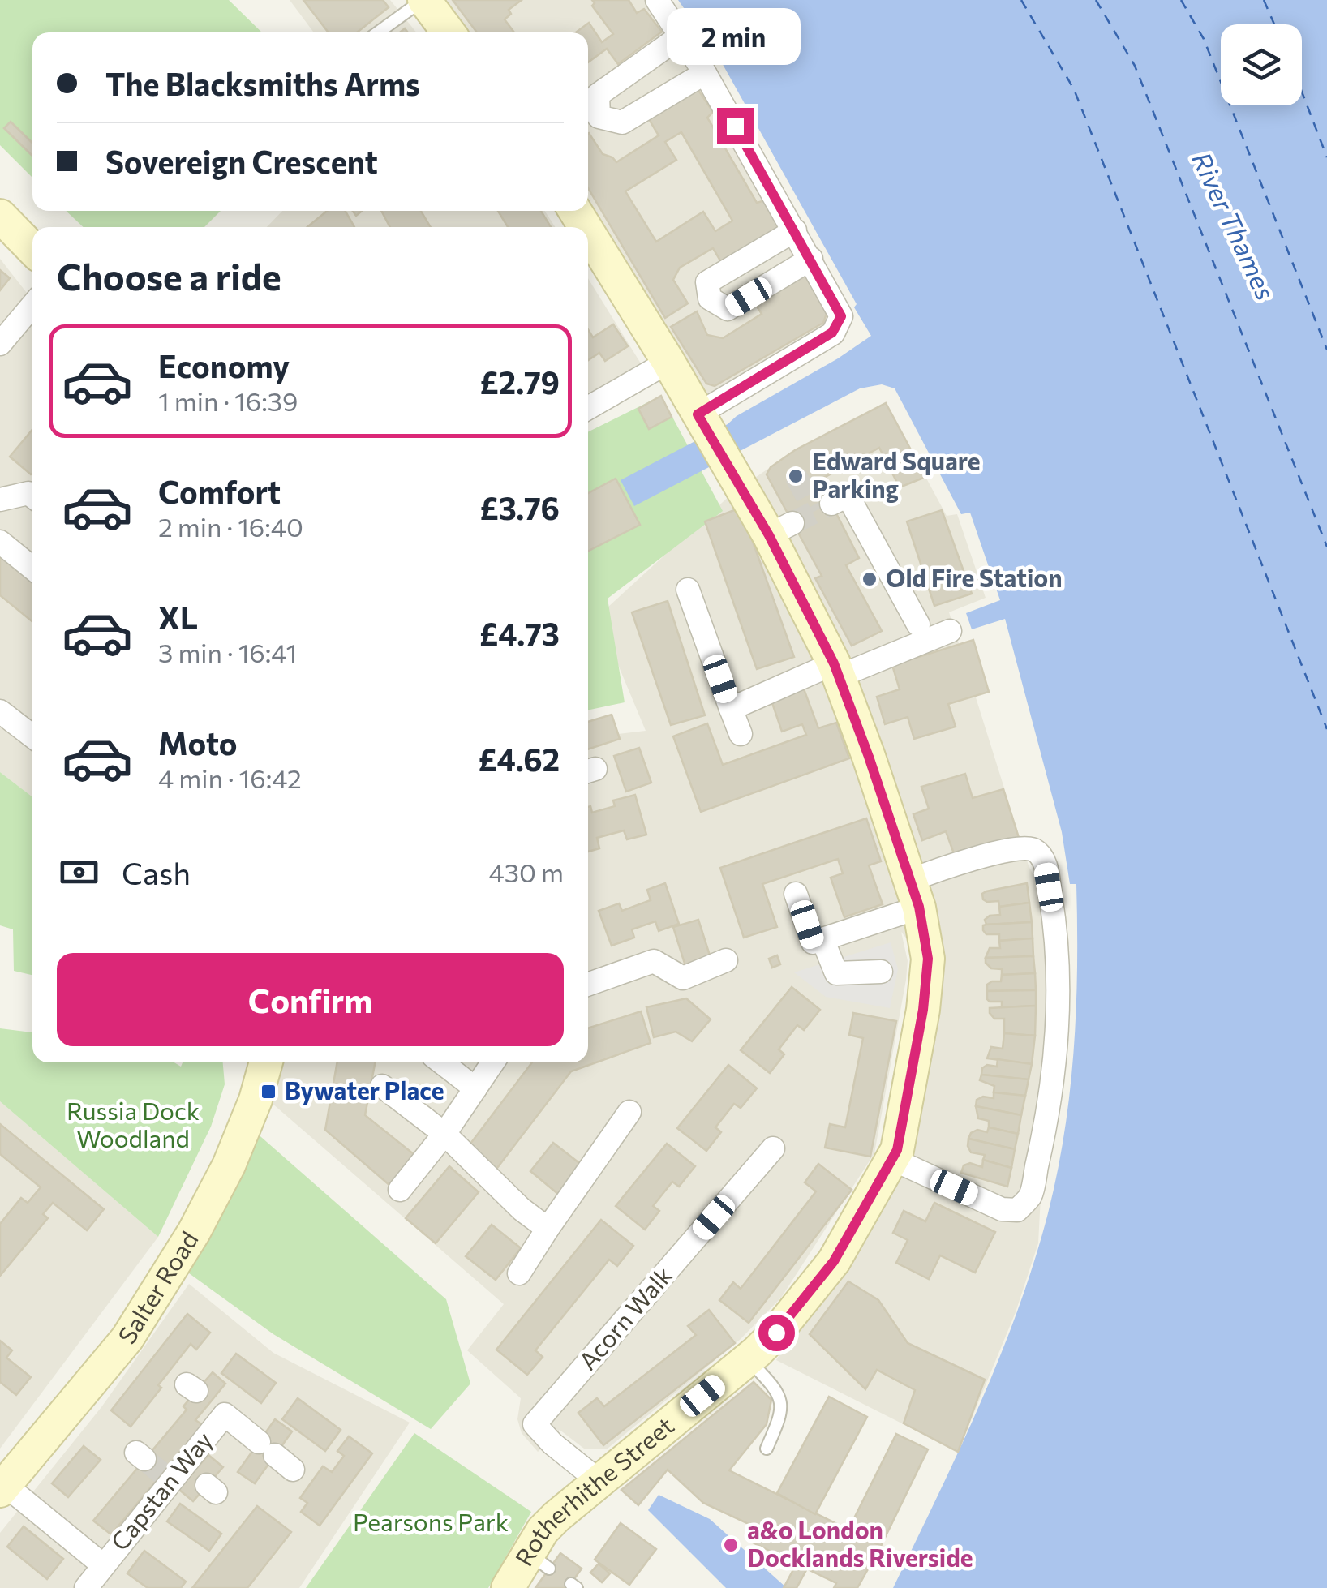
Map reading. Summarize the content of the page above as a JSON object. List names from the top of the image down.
{
  "streets": {
    "street": [
      "Salter Road",
      "Acorn Walk",
      "Capstan Way",
      "Rotherhithe Street"
    ]
  },
  "crossings": [
    ["Salter Road", "Capstan Way"],
    ["Acorn Walk", "Rotherhithe Street"]
  ],
  "water": ["River Thames"],
  "parks": ["Russia Dock Woodland", "Pearsons Park"],
  "places": {
    "other": ["Edward Square Parking", "Old Fire Station", "a&o London Docklands Riverside"],
    "transit": ["Bywater Place"]
  },
  "page": {
    "bubble": "2 min",
    "banner": ["The Blacksmiths Arms", "Sovereign Crescent"],
    "heading": "Choose a ride",
    "list": [
      {
        "name": "Economy",
        "note": "1 min · 16:39",
        "value": "£2.79"
      },
      {
        "name": "Comfort",
        "note": "2 min · 16:40",
        "value": "£3.76"
      },
      {
        "name": "XL",
        "note": "3 min · 16:41",
        "value": "£4.73"
      },
      {
        "name": "Moto",
        "note": "4 min · 16:42",
        "value": "£4.62"
      }
    ],
    "pay": ["Cash", "430 m"],
    "buttons": "Confirm"
  }
}
